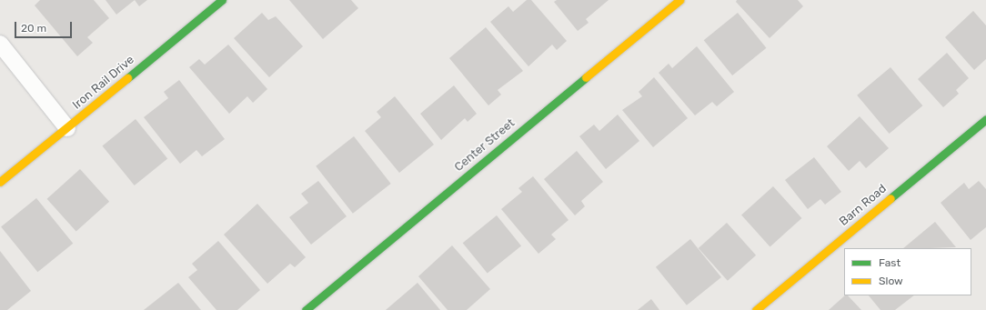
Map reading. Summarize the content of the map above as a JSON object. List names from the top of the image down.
{
  "streets": {
    "street": ["Iron Rail Drive", "Center Street", "Barn Road"]
  },
  "legend": ["Fast", "Slow"],
  "scale_bar": "20 m"
}
